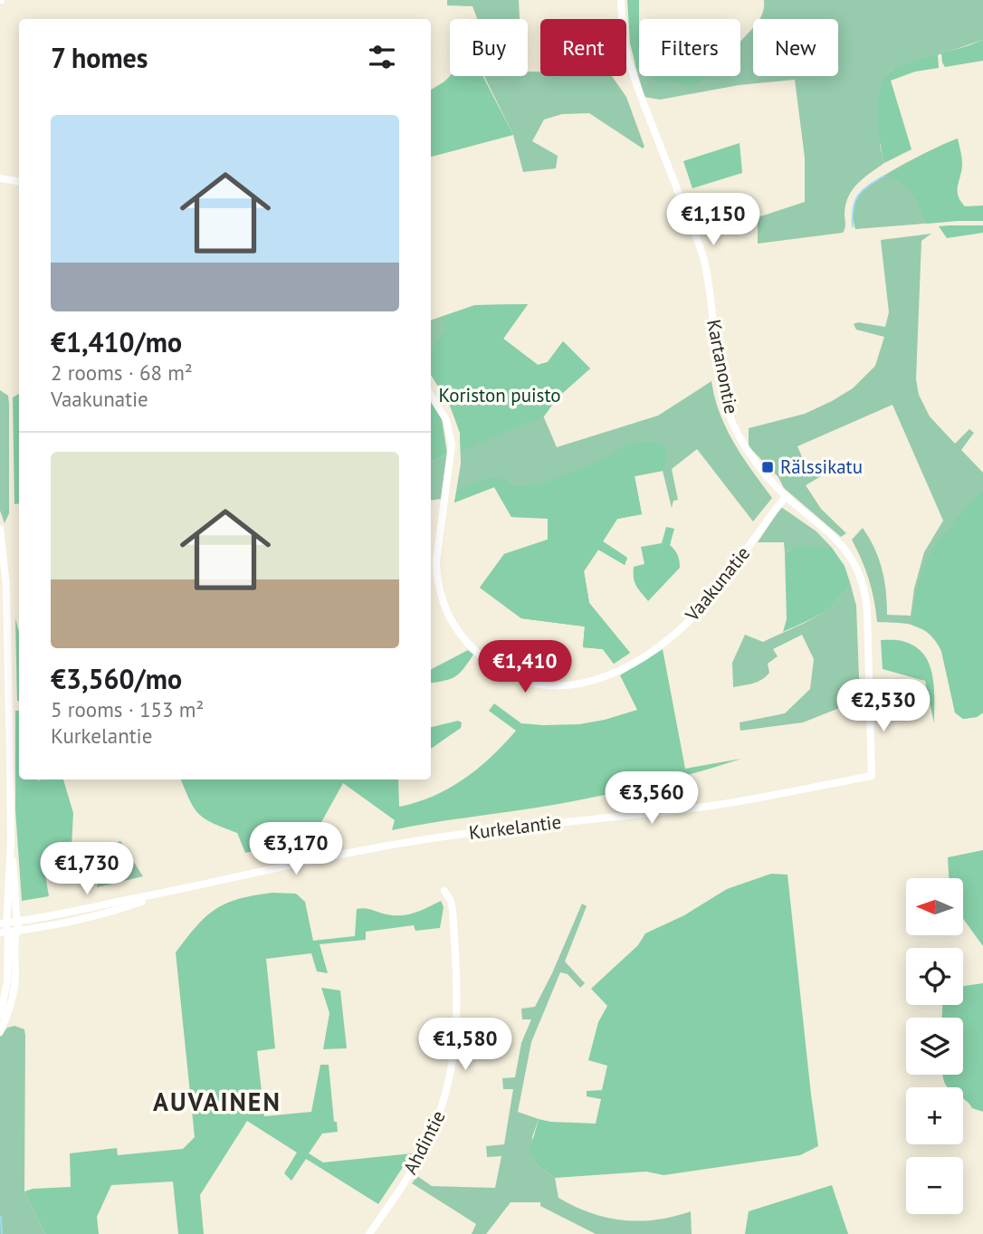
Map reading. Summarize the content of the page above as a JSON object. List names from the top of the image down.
{
  "streets": {
    "street": [
      "Kartanontie",
      "Vaakunatie",
      "Kurkelantie",
      "Ahdintie"
    ]
  },
  "crossings": [
    ["Kartanontie", "Vaakunatie"],
    ["Kartanontie", "Kurkelantie"]
  ],
  "districts": ["AUVAINEN"],
  "parks": ["Koriston puisto"],
  "places": {
    "transit": ["Rälssikatu"]
  },
  "north": "left",
  "page": {
    "chip": [
      "Buy",
      "Rent",
      "Filters",
      "New"
    ],
    "heading": "7 homes",
    "list": [
      {
        "name": "€1,410/mo",
        "note": "2 rooms · 68 m² · Vaakunatie"
      },
      {
        "name": "€3,560/mo",
        "note": "5 rooms · 153 m² · Kurkelantie"
      }
    ],
    "price": [
      "€1,150",
      "€1,410",
      "€2,530",
      "€3,560",
      "€3,170",
      "€1,730",
      "€1,580"
    ],
    "map_buttons": ["+", "−"]
  }
}
